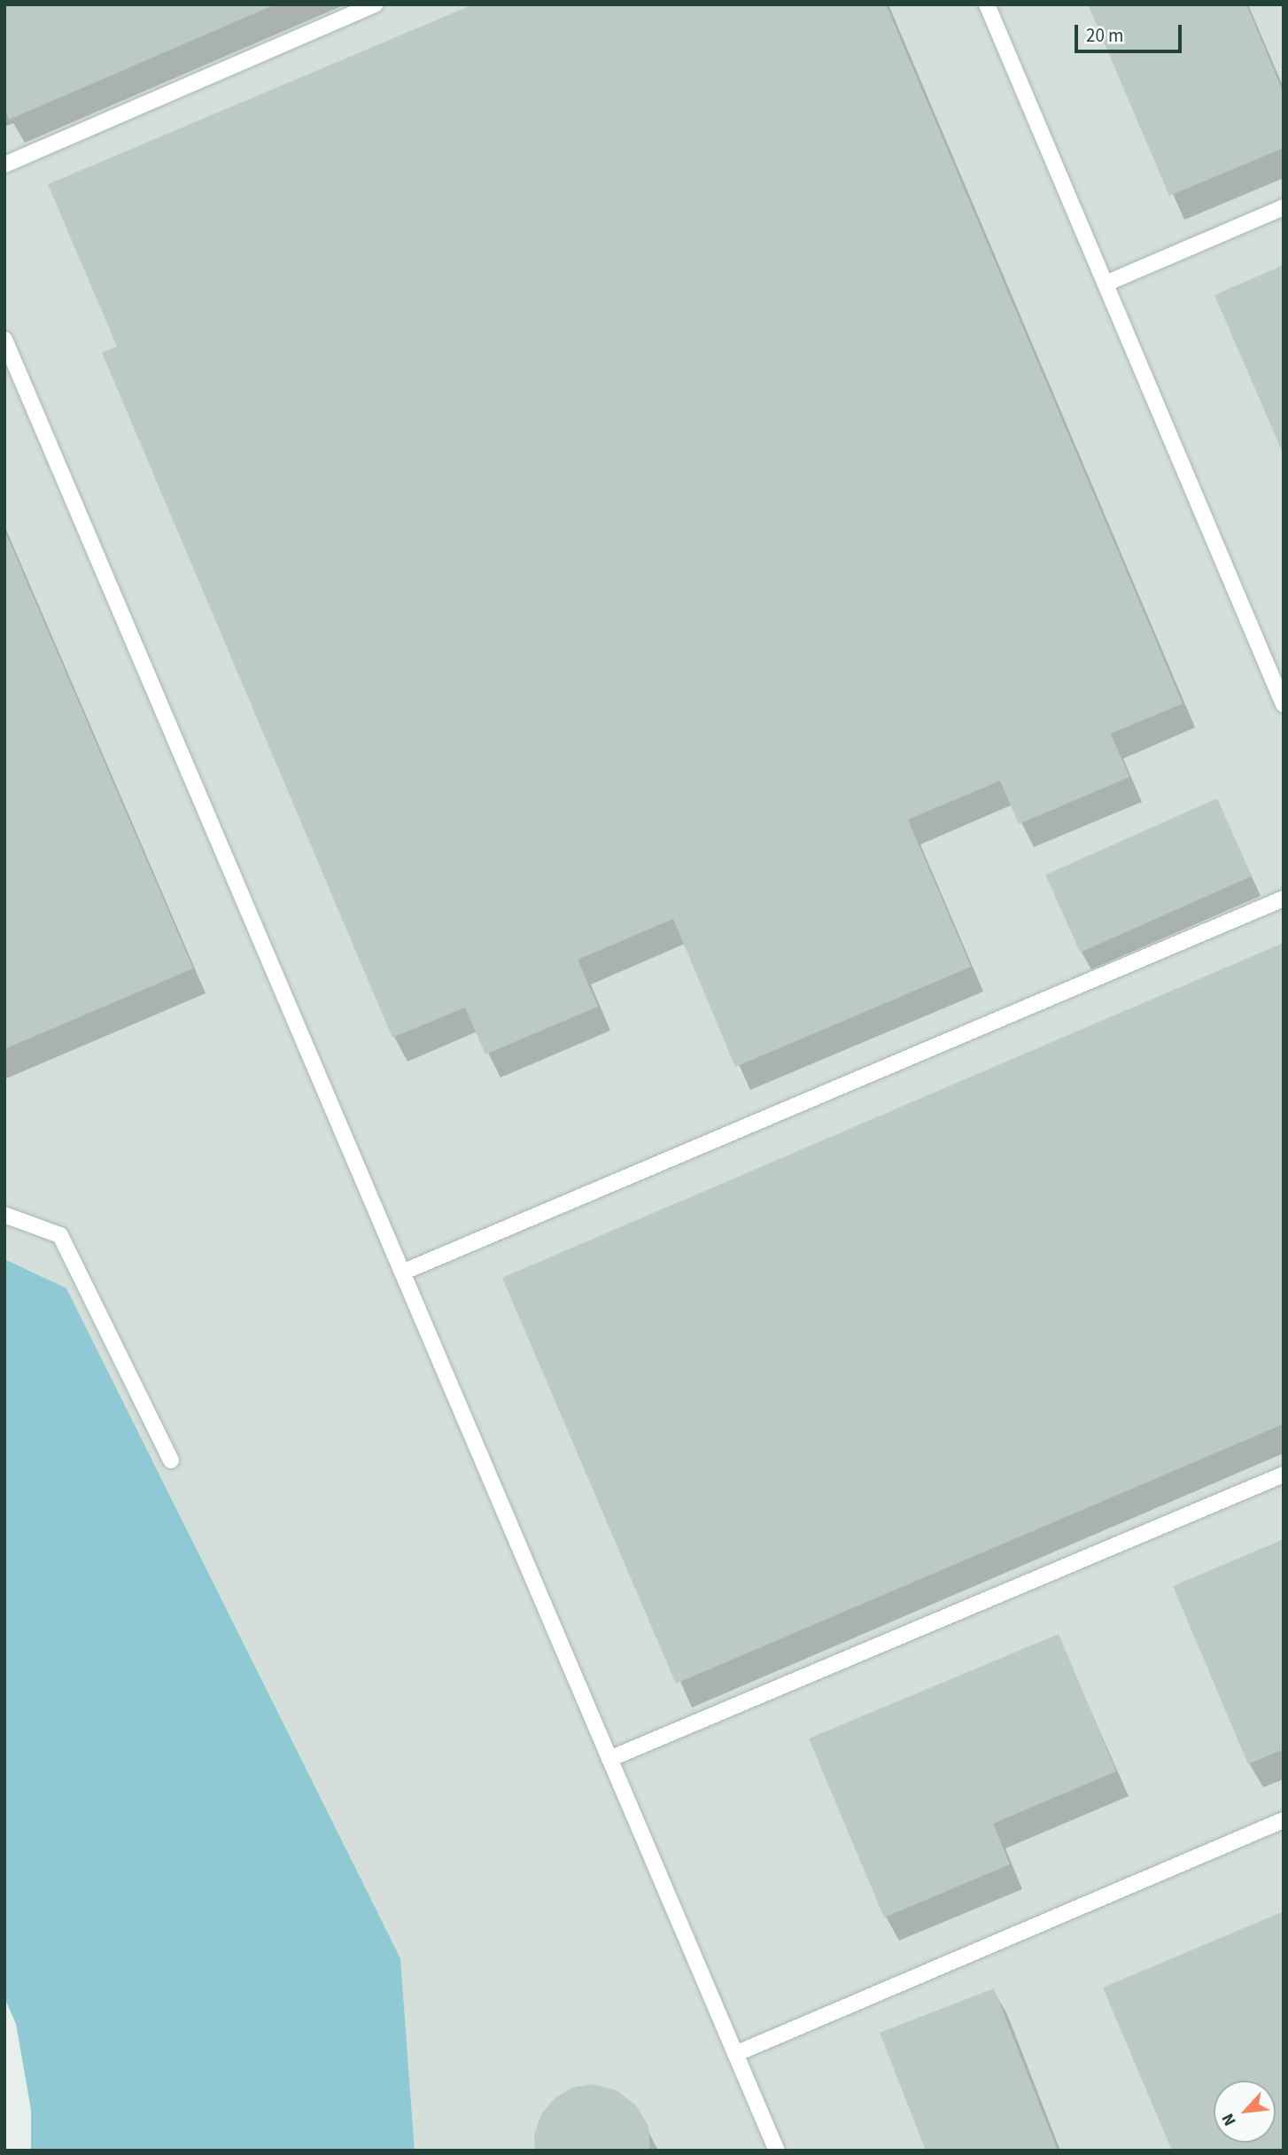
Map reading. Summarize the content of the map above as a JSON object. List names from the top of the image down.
{
  "scale_bar": "20 m",
  "north": "bottom left"
}
